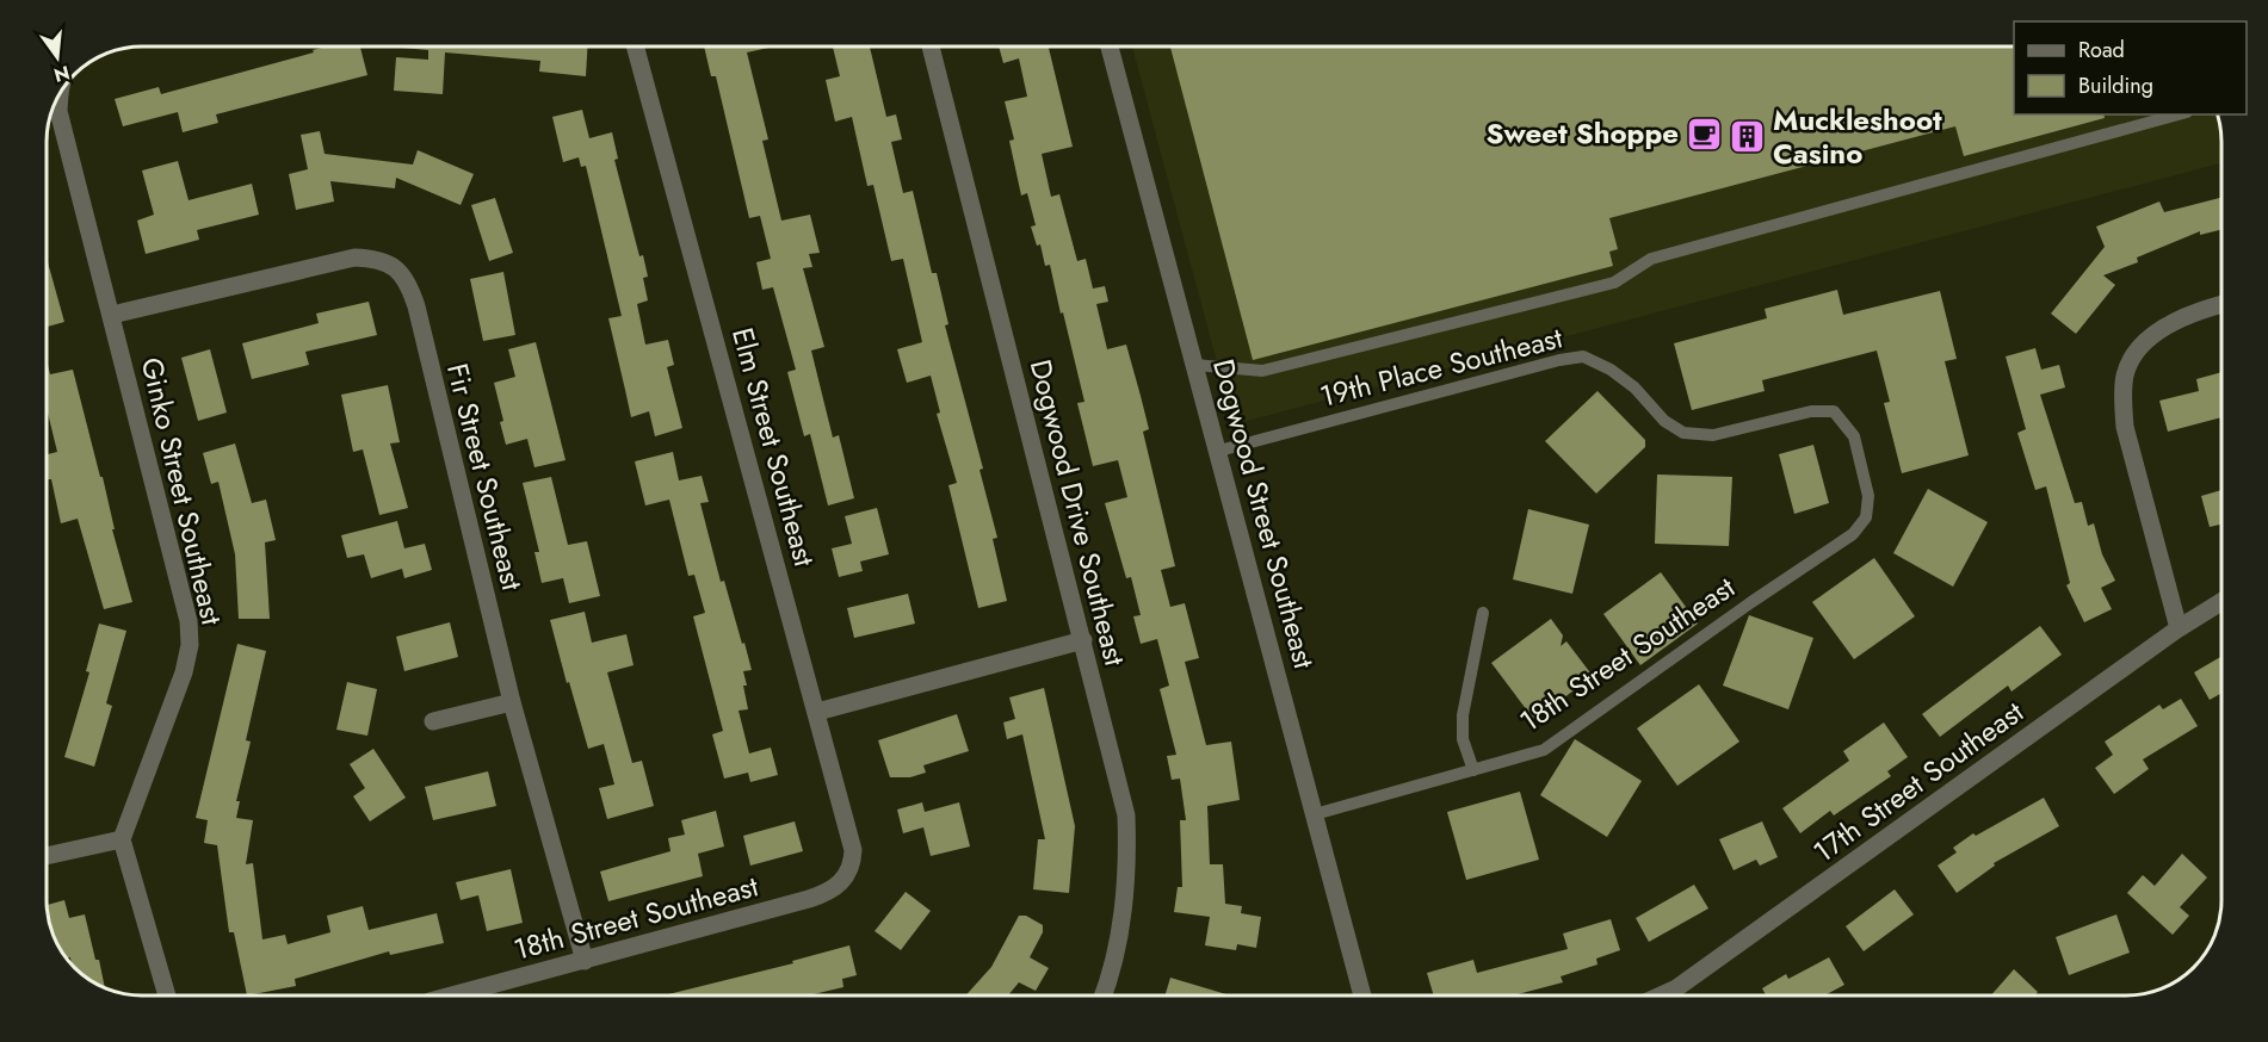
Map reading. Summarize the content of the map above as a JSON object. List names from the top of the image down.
{
  "streets": {
    "street": [
      "Elm Street Southeast",
      "Fir Street Southeast",
      "Ginko Street Southeast",
      "Dogwood Drive Southeast",
      "Dogwood Street Southeast",
      "18th Street Southeast",
      "17th Street Southeast"
    ],
    "lane": ["19th Place Southeast"]
  },
  "crossings": [
    ["19th Place Southeast", "Dogwood Street Southeast"],
    ["19th Place Southeast", "18th Street Southeast"],
    ["Elm Street Southeast", "18th Street Southeast"],
    ["Fir Street Southeast", "Ginko Street Southeast"],
    ["Fir Street Southeast", "18th Street Southeast"],
    ["Dogwood Street Southeast", "18th Street Southeast"]
  ],
  "places": {
    "cafe": ["Sweet Shoppe"],
    "building": ["Muckleshoot Casino"]
  },
  "legend": ["Road", "Building"],
  "north": "bottom"
}
